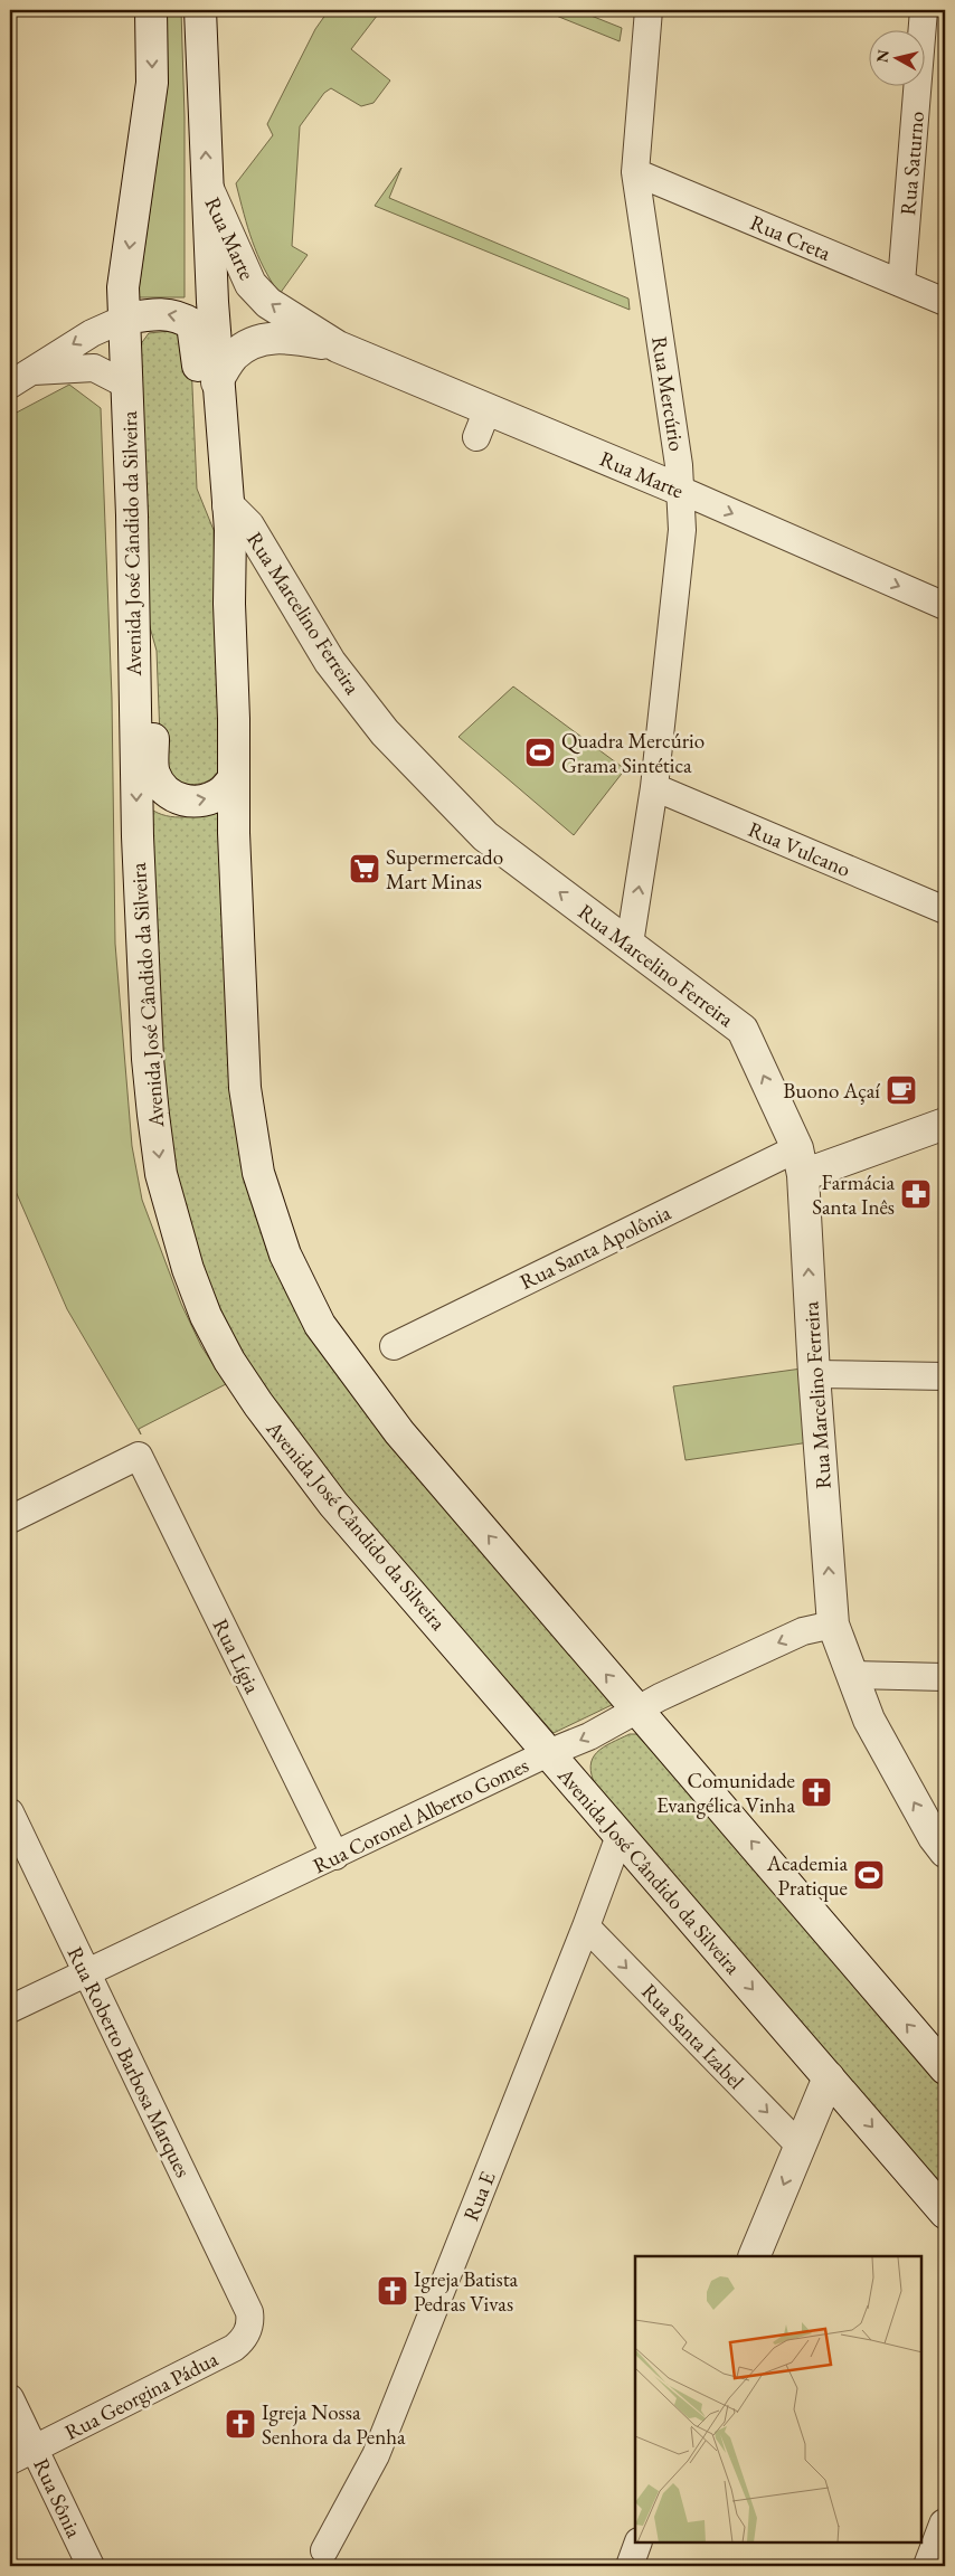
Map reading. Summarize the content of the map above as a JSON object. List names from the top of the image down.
{
  "streets": {
    "main road": ["Rua Marte", "Avenida José Cândido da Silveira", "Rua Marcelino Ferreira"],
    "street": [
      "Rua Saturno",
      "Rua Creta",
      "Rua Mercúrio",
      "Rua Vulcano",
      "Rua Santa Apolônia",
      "Rua Lígia",
      "Rua Coronel Alberto Gomes",
      "Rua Santa Izabel",
      "Rua Roberto Barbosa Marques",
      "Rua E",
      "Rua Georgina Pádua",
      "Rua Sônia"
    ]
  },
  "crossings": [
    ["Rua Saturno", "Rua Creta"],
    ["Rua Creta", "Rua Mercúrio"],
    ["Rua Marte", "Rua Mercúrio"],
    ["Rua Mercúrio", "Rua Marcelino Ferreira"],
    ["Rua Mercúrio", "Rua Vulcano"],
    ["Avenida José Cândido da Silveira", "Rua Marcelino Ferreira"],
    ["Avenida José Cândido da Silveira", "Rua Coronel Alberto Gomes"],
    ["Avenida José Cândido da Silveira", "Rua E"],
    ["Rua Marcelino Ferreira", "Rua Santa Apolônia"],
    ["Rua Marcelino Ferreira", "Rua Coronel Alberto Gomes"],
    ["Rua Lígia", "Rua Coronel Alberto Gomes"],
    ["Rua Coronel Alberto Gomes", "Rua Roberto Barbosa Marques"],
    ["Rua Santa Izabel", "Rua E"],
    ["Rua Roberto Barbosa Marques", "Rua Georgina Pádua"],
    ["Rua Georgina Pádua", "Rua Sônia"]
  ],
  "one_way": ["Rua Santa Izabel"],
  "places": {
    "sports": ["Quadra Mercúrio Grama Sintética", "Academia Pratique"],
    "supermarket": ["Supermercado Mart Minas"],
    "cafe": ["Buono Açaí"],
    "pharmacy": ["Farmácia Santa Inês"],
    "church": ["Comunidade Evangélica Vinha", "Igreja Batista Pedras Vivas", "Igreja Nossa Senhora da Penha"]
  },
  "north": "left"
}
